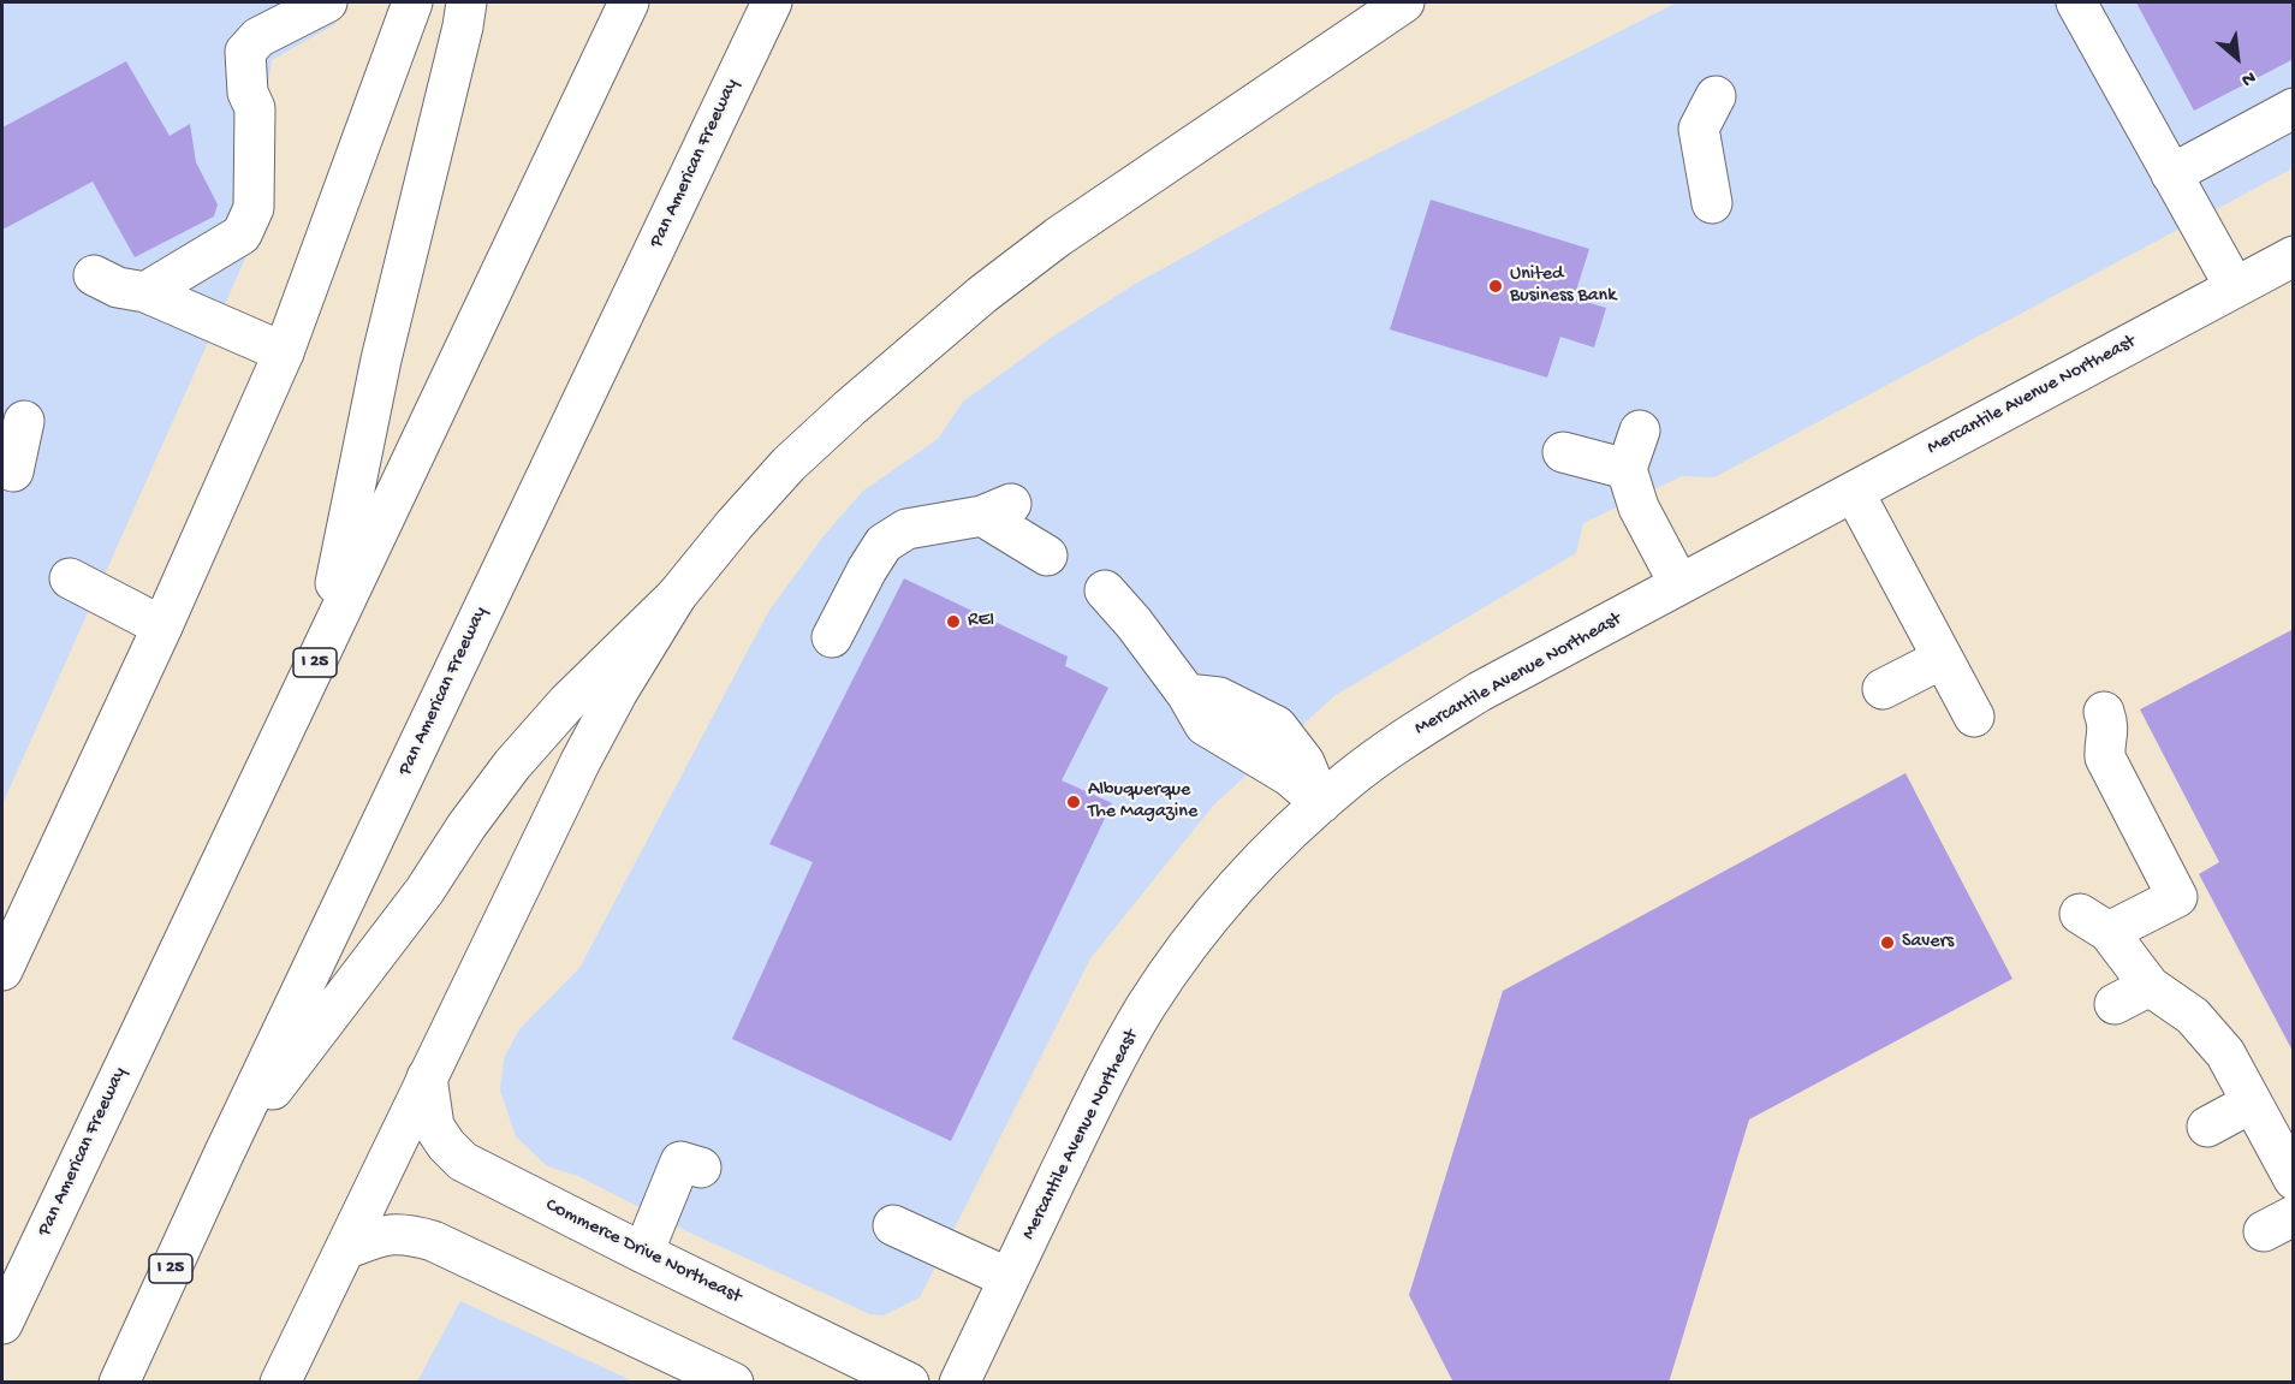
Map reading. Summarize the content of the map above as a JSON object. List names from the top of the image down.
{
  "streets": {
    "main road": [
      "Pan American Freeway",
      "Mercantile Avenue Northeast",
      "I 25",
      "Commerce Drive Northeast"
    ]
  },
  "places": [
    "United Business Bank",
    "REI",
    "Albuquerque The Magazine",
    "Savers"
  ],
  "north": "bottom right"
}
